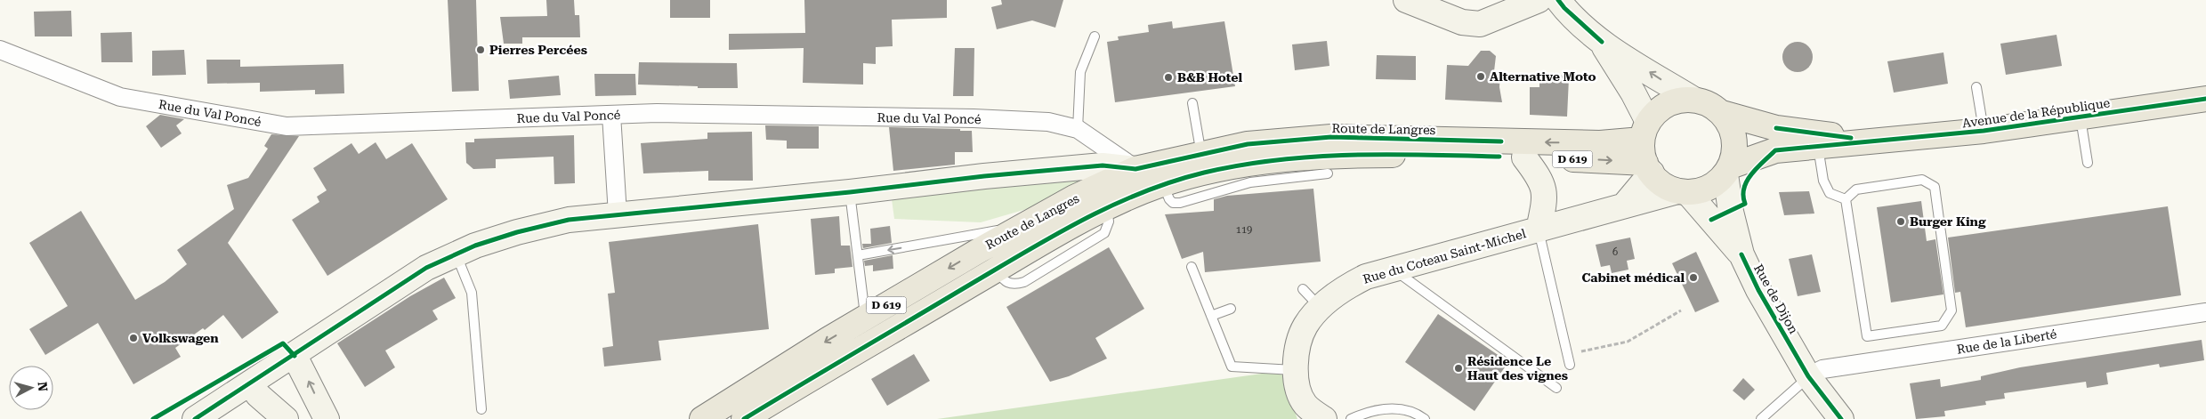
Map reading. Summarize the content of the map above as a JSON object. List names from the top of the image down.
{
  "streets": {
    "main road": ["Avenue de la République", "Route de Langres", "D 619"],
    "street": [
      "Rue du Val Poncé",
      "Rue du Coteau Saint-Michel",
      "Rue de Dijon",
      "Rue de la Liberté"
    ]
  },
  "crossings": [
    ["Rue du Val Poncé", "Route de Langres"],
    ["Avenue de la République", "Route de Langres"],
    ["Avenue de la République", "Rue du Coteau Saint-Michel"],
    ["Avenue de la République", "Rue de Dijon"],
    ["Route de Langres", "D 619"],
    ["Route de Langres", "Rue du Coteau Saint-Michel"],
    ["Route de Langres", "Rue de Dijon"],
    ["Rue du Coteau Saint-Michel", "Rue de Dijon"],
    ["Rue de Dijon", "Rue de la Liberté"]
  ],
  "places": [
    "Pierres Percées",
    "Alternative Moto",
    "B&B Hotel",
    "Burger King",
    "Cabinet médical",
    "Volkswagen",
    "Résidence Le Haut des vignes"
  ],
  "house_numbers": ["119", "6"],
  "north": "right"
}
